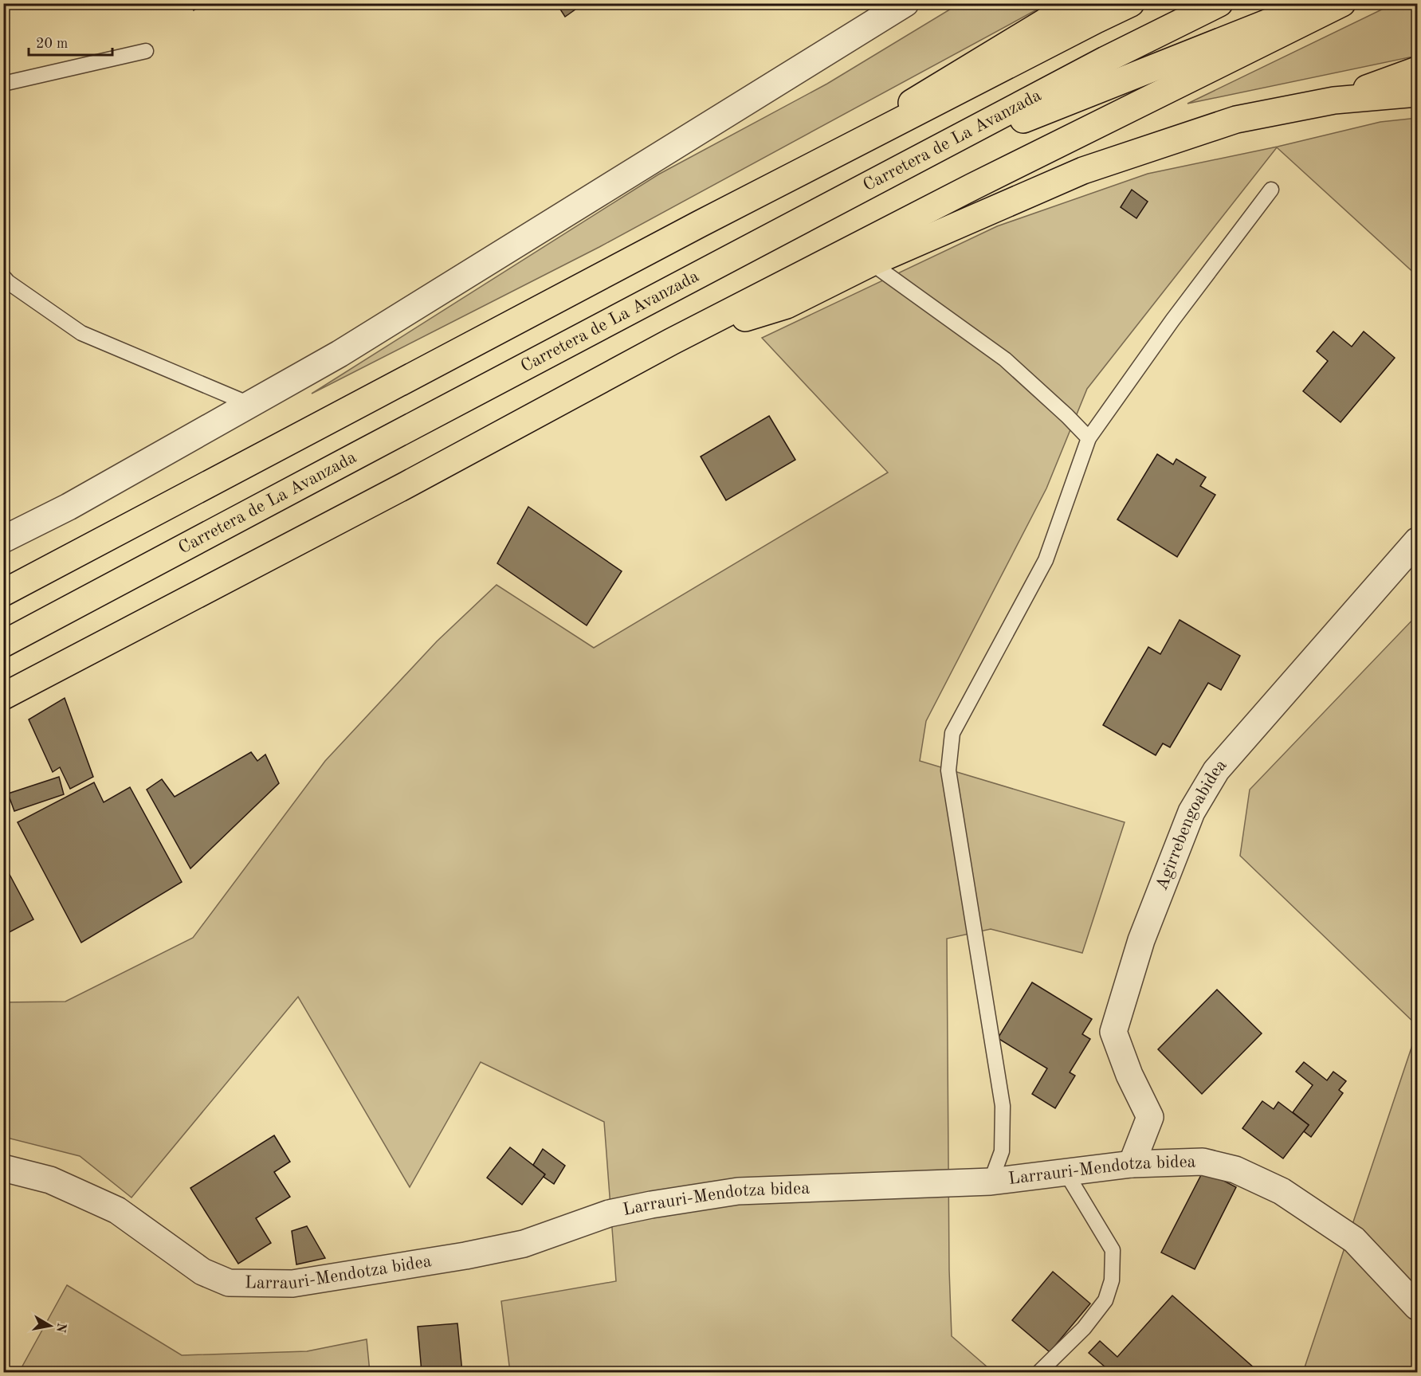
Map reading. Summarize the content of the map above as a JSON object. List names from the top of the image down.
{
  "streets": {
    "main road": ["Carretera de La Avanzada"],
    "street": ["Agirrebengoabidea", "Larrauri-Mendotza bidea"]
  },
  "crossings": [
    ["Agirrebengoabidea", "Larrauri-Mendotza bidea"]
  ],
  "scale_bar": "20 m",
  "north": "right"
}
